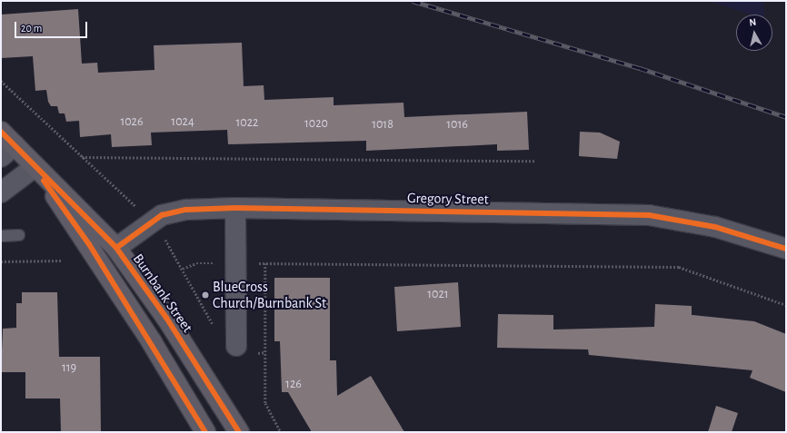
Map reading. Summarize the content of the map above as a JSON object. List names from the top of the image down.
{
  "streets": {
    "main road": ["Burnbank Street"],
    "street": ["Gregory Street"]
  },
  "crossings": [
    ["Gregory Street", "Burnbank Street"]
  ],
  "places": ["BlueCross Church/Burnbank St"],
  "house_numbers": [
    "1026",
    "1024",
    "1022",
    "1020",
    "1018",
    "1016",
    "1021",
    "119",
    "126"
  ],
  "scale_bar": "20 m",
  "north": "top"
}
